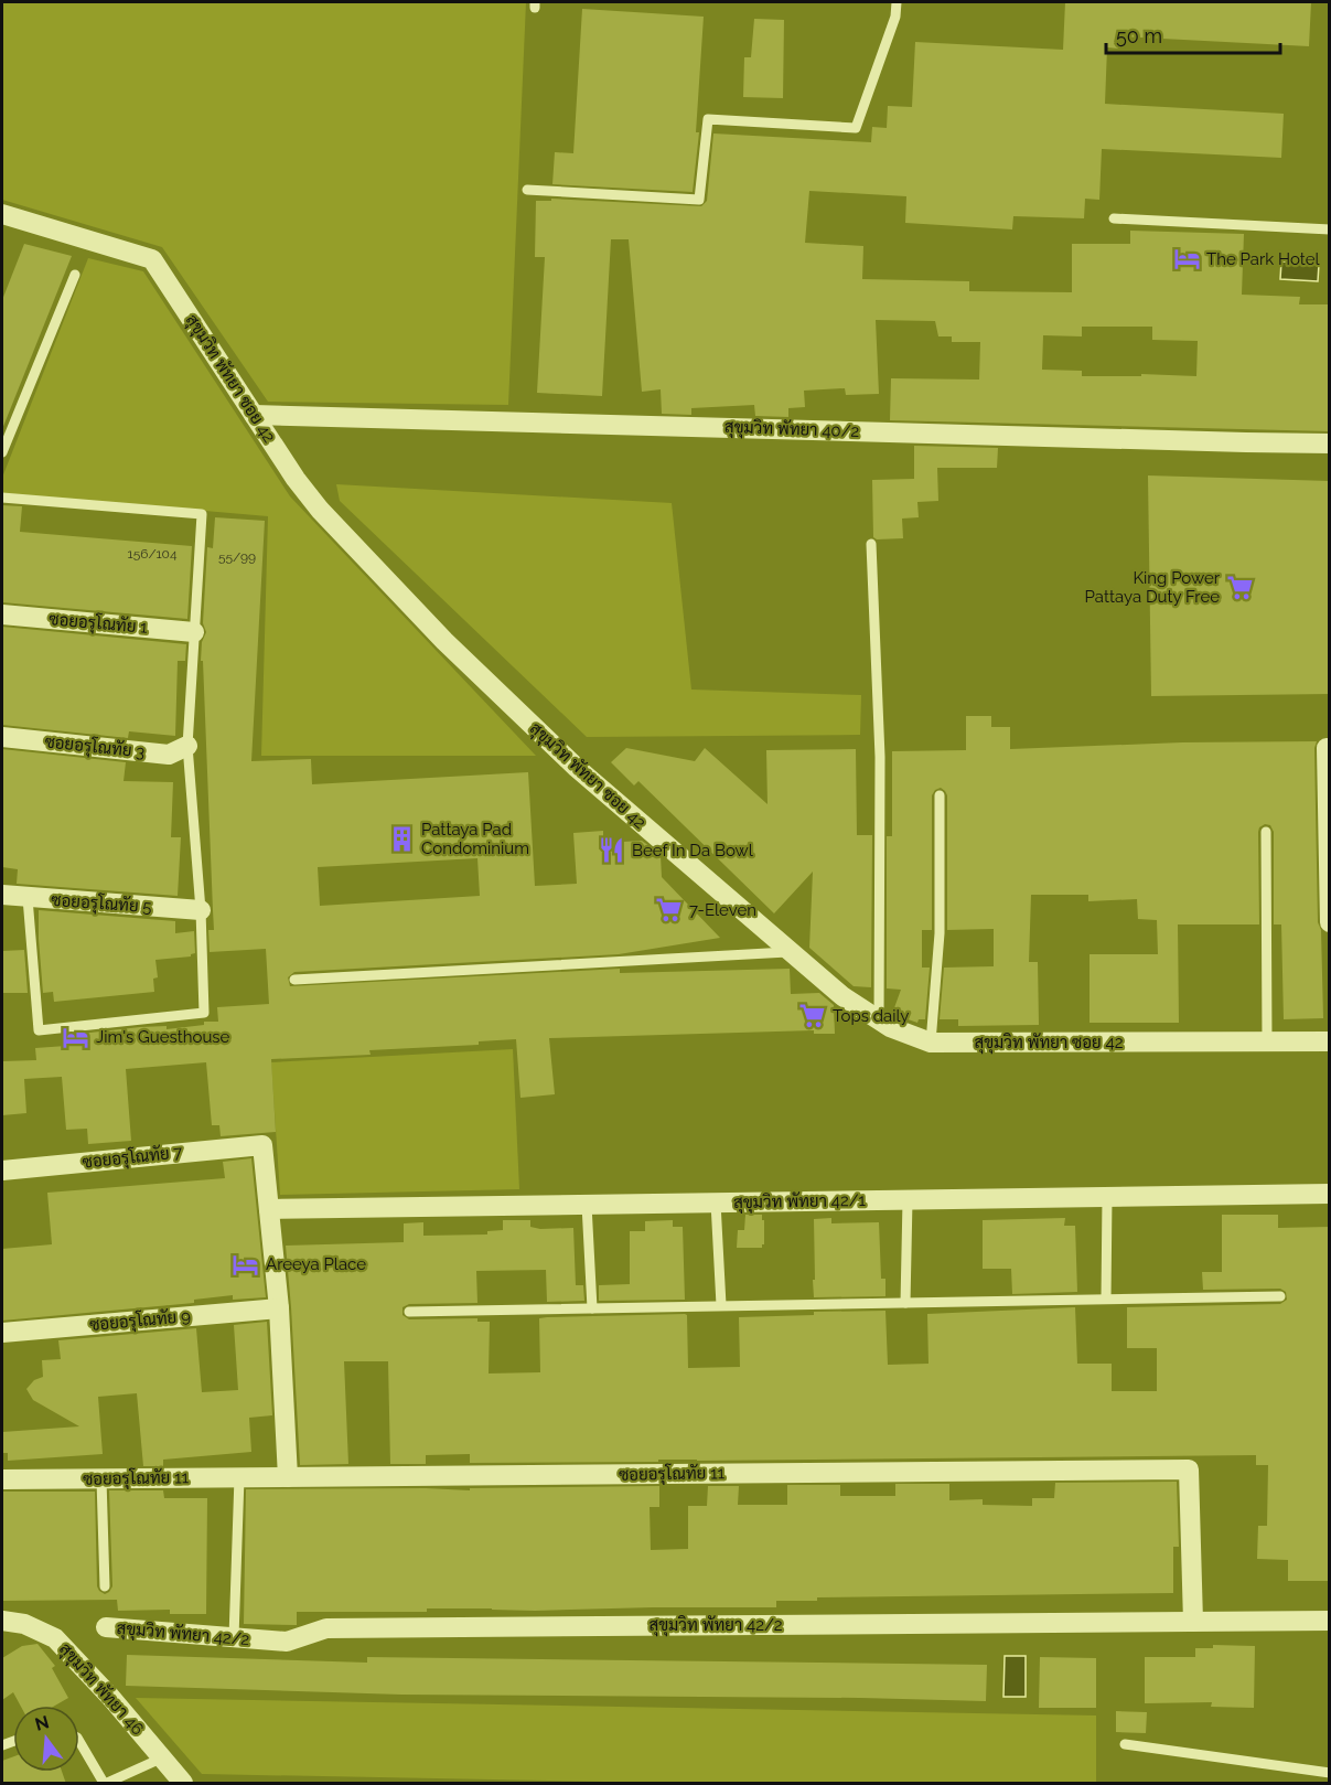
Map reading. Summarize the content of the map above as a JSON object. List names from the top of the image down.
{
  "streets": {
    "street": [
      "สุขุมวิท พัทยา ซอย 42",
      "สุขุมวิท พัทยา 40/2",
      "ซอยอรุโณทัย 1",
      "ซอยอรุโณทัย 3",
      "ซอยอรุโณทัย 5",
      "ซอยอรุโณทัย 7",
      "สุขุมวิท พัทยา 42/1",
      "ซอยอรุโณทัย 9",
      "ซอยอรุโณทัย 11",
      "สุขุมวิท พัทยา 42/2",
      "สุขุมวิท พัทยา 46"
    ]
  },
  "crossings": [
    ["สุขุมวิท พัทยา ซอย 42", "สุขุมวิท พัทยา 40/2"],
    ["ซอยอรุโณทัย 7", "สุขุมวิท พัทยา 42/1"],
    ["ซอยอรุโณทัย 11", "สุขุมวิท พัทยา 42/2"]
  ],
  "places": {
    "hotel": ["The Park Hotel", "Jim's Guesthouse", "Areeya Place"],
    "supermarket": ["King Power Pattaya Duty Free", "7-Eleven", "Tops daily"],
    "building": ["Pattaya Pad Condominium"],
    "restaurant": ["Beef In Da Bowl"]
  },
  "house_numbers": ["156/104", "55/99"],
  "scale_bar": "50 m",
  "north": "top"
}
